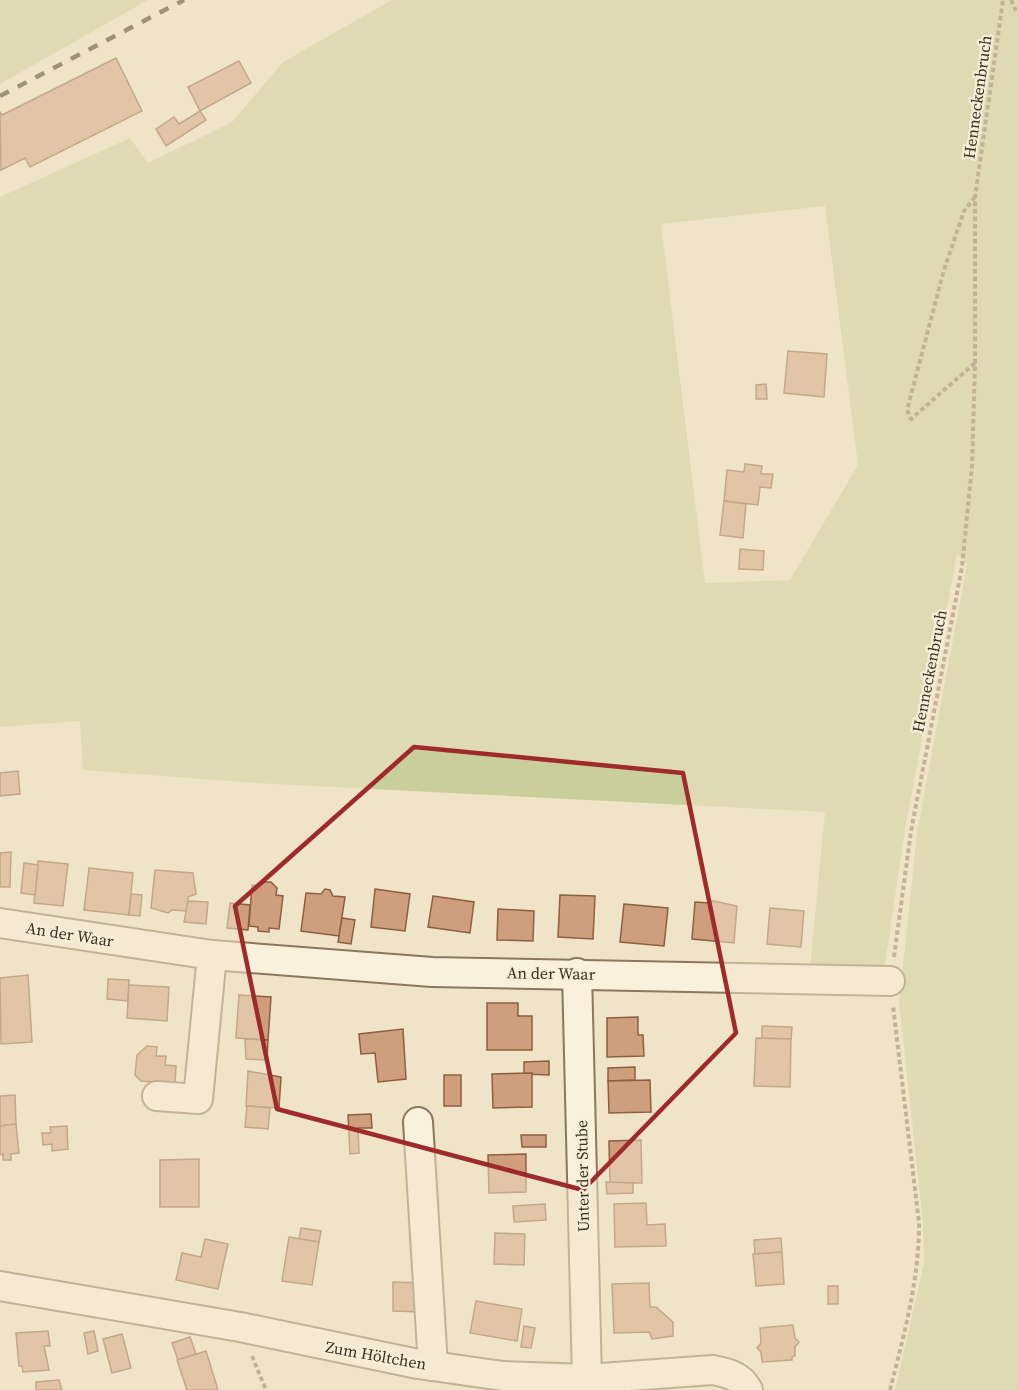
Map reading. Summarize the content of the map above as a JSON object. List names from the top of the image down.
{
  "streets": {
    "street": ["An der Waar", "Unter der Stube", "Zum Höltchen"],
    "path": ["Henneckenbruch"]
  },
  "crossings": [
    ["Henneckenbruch", "An der Waar"],
    ["An der Waar", "Unter der Stube"],
    ["Unter der Stube", "Zum Höltchen"]
  ]
}
